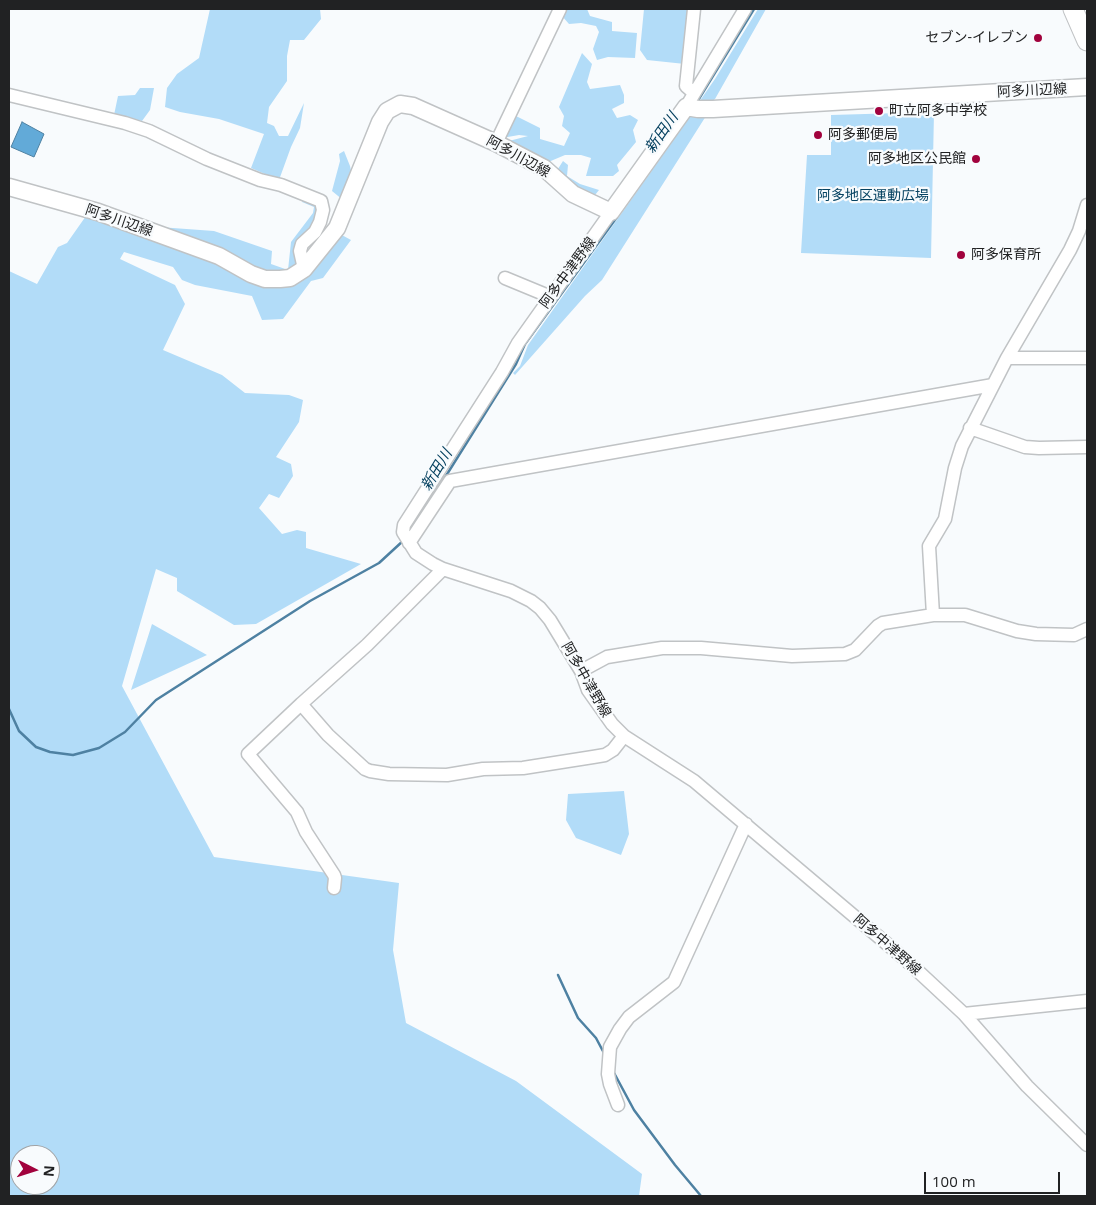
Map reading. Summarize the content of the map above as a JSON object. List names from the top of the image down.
{
  "streets": {
    "main road": ["阿多川辺線"],
    "street": ["阿多中津野線"]
  },
  "crossings": [
    ["阿多川辺線", "阿多中津野線"]
  ],
  "water": ["新田川"],
  "parks": ["阿多地区運動広場"],
  "places": [
    "セブン-イレブン",
    "町立阿多中学校",
    "阿多郵便局",
    "阿多地区公民館",
    "阿多保育所"
  ],
  "scale_bar": "100 m",
  "north": "right"
}
